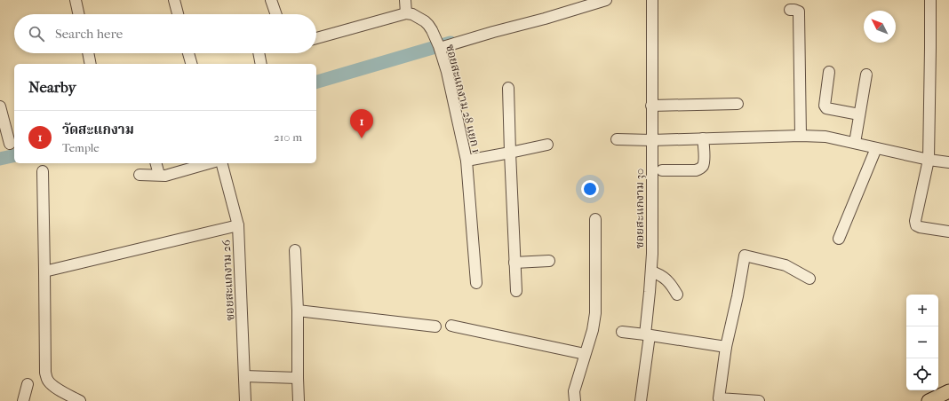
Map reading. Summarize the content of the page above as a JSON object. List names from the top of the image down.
{
  "streets": {
    "street": ["ซอยสะแกงาม 28 แยก 1", "ซอยสะแกงาม 30", "ซอยสะแกงาม 26"]
  },
  "north": "top left",
  "page": {
    "search": "Search here",
    "heading": "Nearby",
    "pins": "1",
    "list": [
      {
        "mark": "1",
        "name": "วัดสะแกงาม",
        "note": "Temple",
        "value": "210 m"
      }
    ],
    "map_buttons": ["+", "−"]
  }
}
